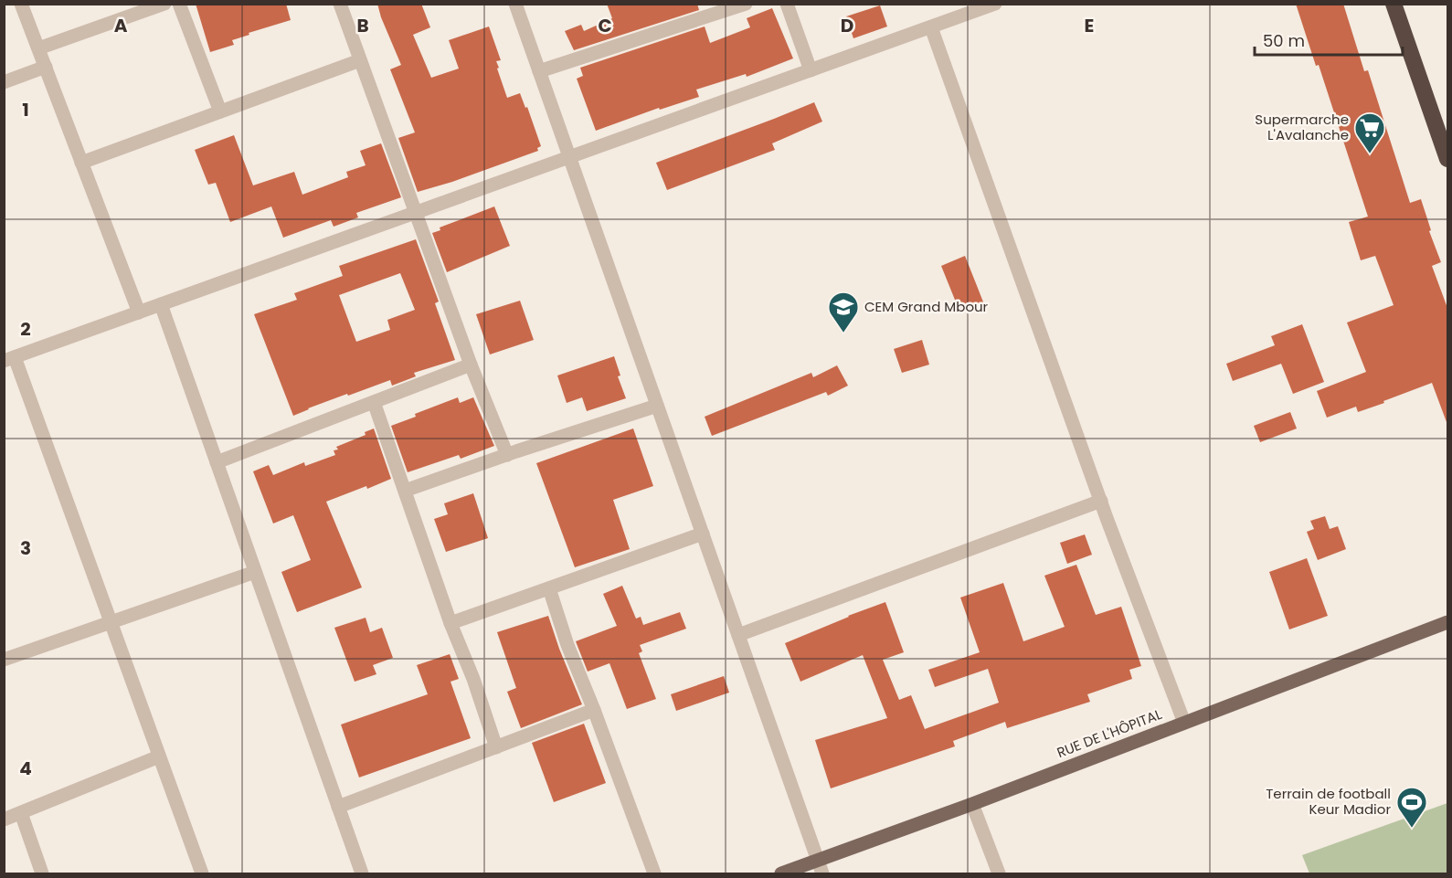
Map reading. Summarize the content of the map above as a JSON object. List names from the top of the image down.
{
  "streets": {
    "main road": ["RUE DE L'HÔPITAL"]
  },
  "places": {
    "supermarket": ["Supermarche L'Avalanche"],
    "school or university": ["CEM Grand Mbour"],
    "sports": ["Terrain de football Keur Madior"]
  },
  "scale_bar": "50 m",
  "grid": {
    "columns": [
      "A",
      "B",
      "C",
      "D",
      "E"
    ],
    "rows": [
      "1",
      "2",
      "3",
      "4"
    ]
  }
}
